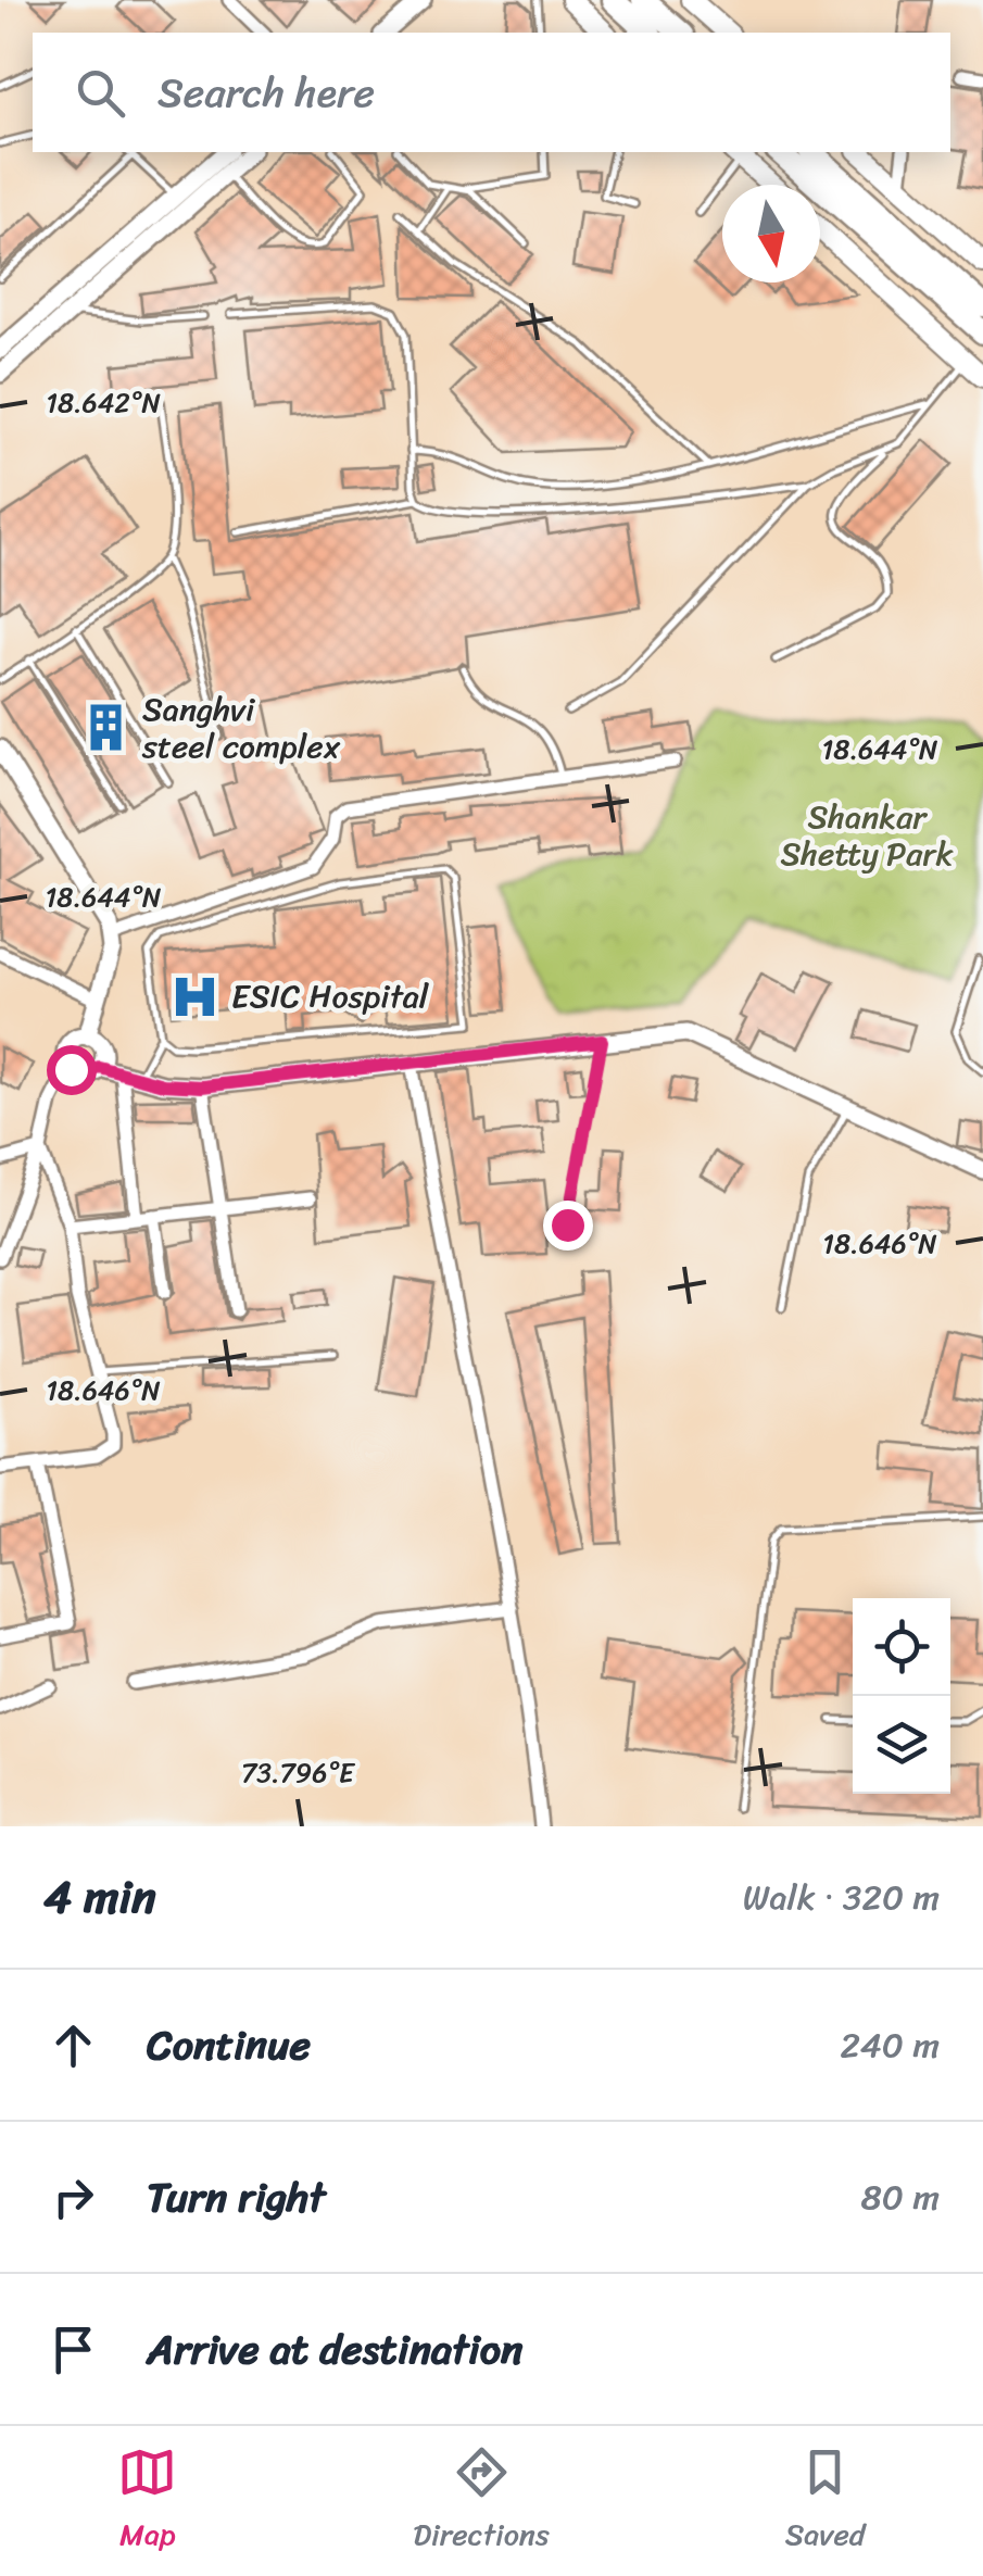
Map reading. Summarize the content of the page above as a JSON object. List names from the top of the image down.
{
  "parks": ["Shankar Shetty Park"],
  "places": {
    "building": ["Sanghvi steel complex"],
    "hospital": ["ESIC Hospital"]
  },
  "north": "bottom",
  "page": {
    "search": "Search here",
    "heading": ["4 min", "Walk · 320 m"],
    "list": [
      ["Continue", "240 m"],
      ["Turn right", "80 m"],
      "Arrive at destination"
    ],
    "nav": ["Map", "Directions", "Saved"]
  },
  "coordinates": [
    "18.642°N",
    "18.644°N",
    "18.646°N",
    "73.796°E"
  ]
}
